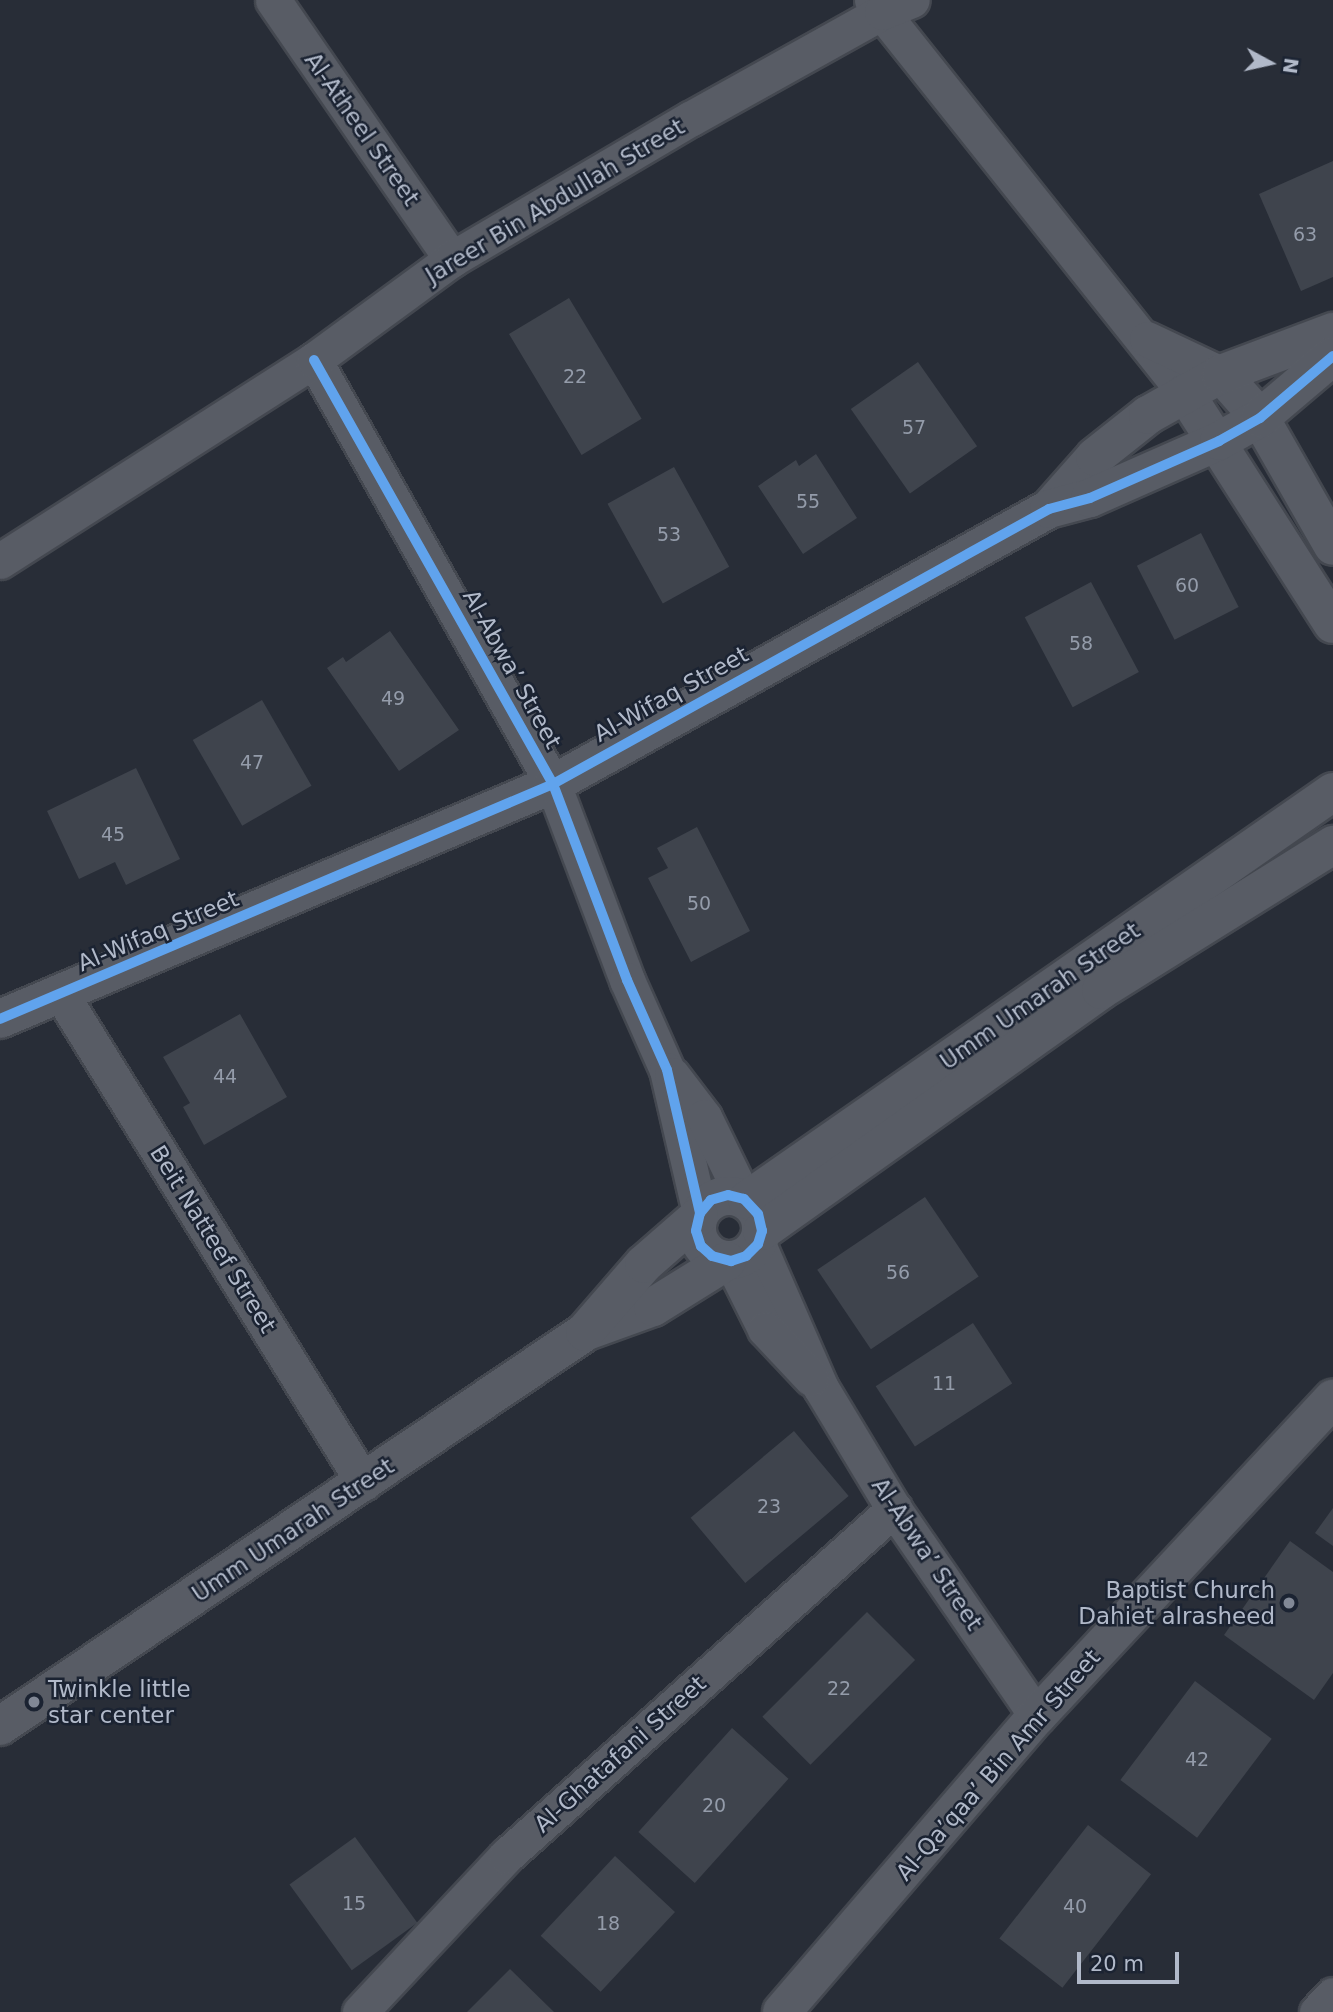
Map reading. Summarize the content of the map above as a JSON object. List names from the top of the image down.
{
  "streets": {
    "street": [
      "Al-Atheel Street",
      "Jareer Bin Abdullah Street",
      "Al-Abwa’ Street",
      "Al-Wifaq Street",
      "Umm Umarah Street",
      "Beit Natteef Street",
      "Al-Ghatafani Street",
      "Al-Qa’qaa’ Bin Amr Street"
    ]
  },
  "crossings": [
    ["Al-Atheel Street", "Jareer Bin Abdullah Street"],
    ["Jareer Bin Abdullah Street", "Al-Abwa’ Street"],
    ["Al-Abwa’ Street", "Al-Wifaq Street"],
    ["Al-Abwa’ Street", "Umm Umarah Street"],
    ["Al-Abwa’ Street", "Al-Ghatafani Street"],
    ["Al-Abwa’ Street", "Al-Qa’qaa’ Bin Amr Street"],
    ["Al-Wifaq Street", "Beit Natteef Street"],
    ["Umm Umarah Street", "Beit Natteef Street"]
  ],
  "places": ["Baptist Church Dahiet alrasheed", "Twinkle little star center"],
  "house_numbers": [
    "63",
    "22",
    "57",
    "55",
    "53",
    "60",
    "58",
    "49",
    "47",
    "45",
    "50",
    "44",
    "56",
    "11",
    "23",
    "22",
    "42",
    "20",
    "15",
    "40",
    "18"
  ],
  "scale_bar": "20 m",
  "north": "right"
}
